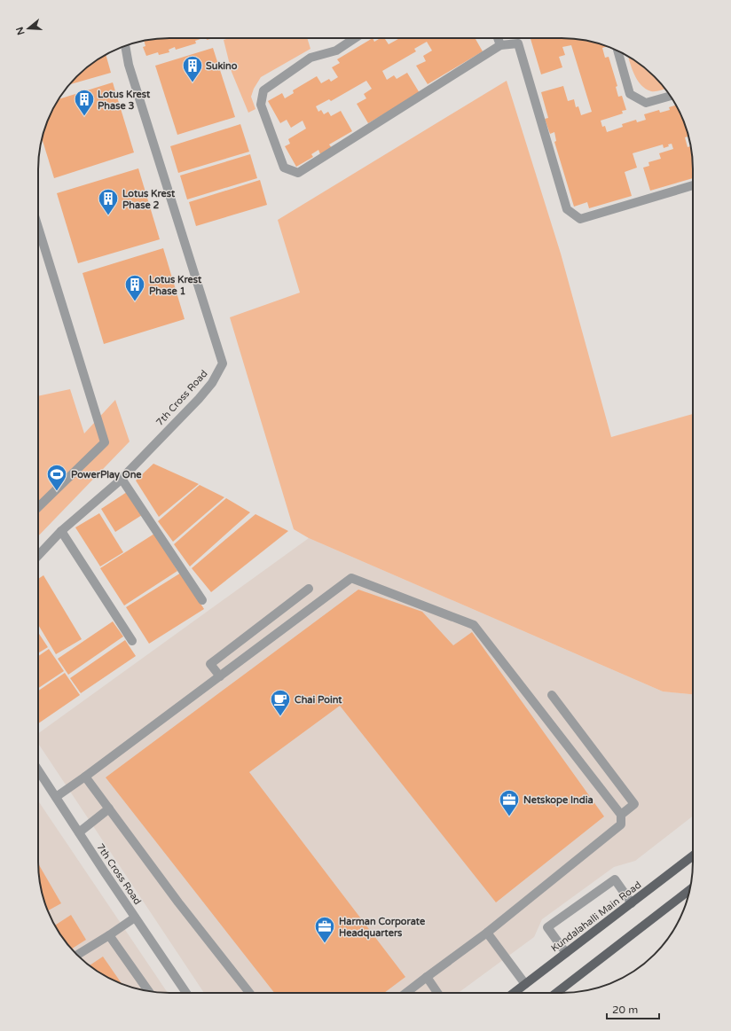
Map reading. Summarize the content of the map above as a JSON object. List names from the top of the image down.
{
  "streets": {
    "main road": ["Kundalahalli Main Road"],
    "street": ["7th Cross Road"]
  },
  "places": {
    "building": [
      "Sukino",
      "Lotus Krest Phase 3",
      "Lotus Krest Phase 2",
      "Lotus Krest Phase 1"
    ],
    "sports": ["PowerPlay One"],
    "cafe": ["Chai Point"],
    "office": ["Netskope India", "Harman Corporate Headquarters"]
  },
  "scale_bar": "20 m",
  "north": "left"
}
